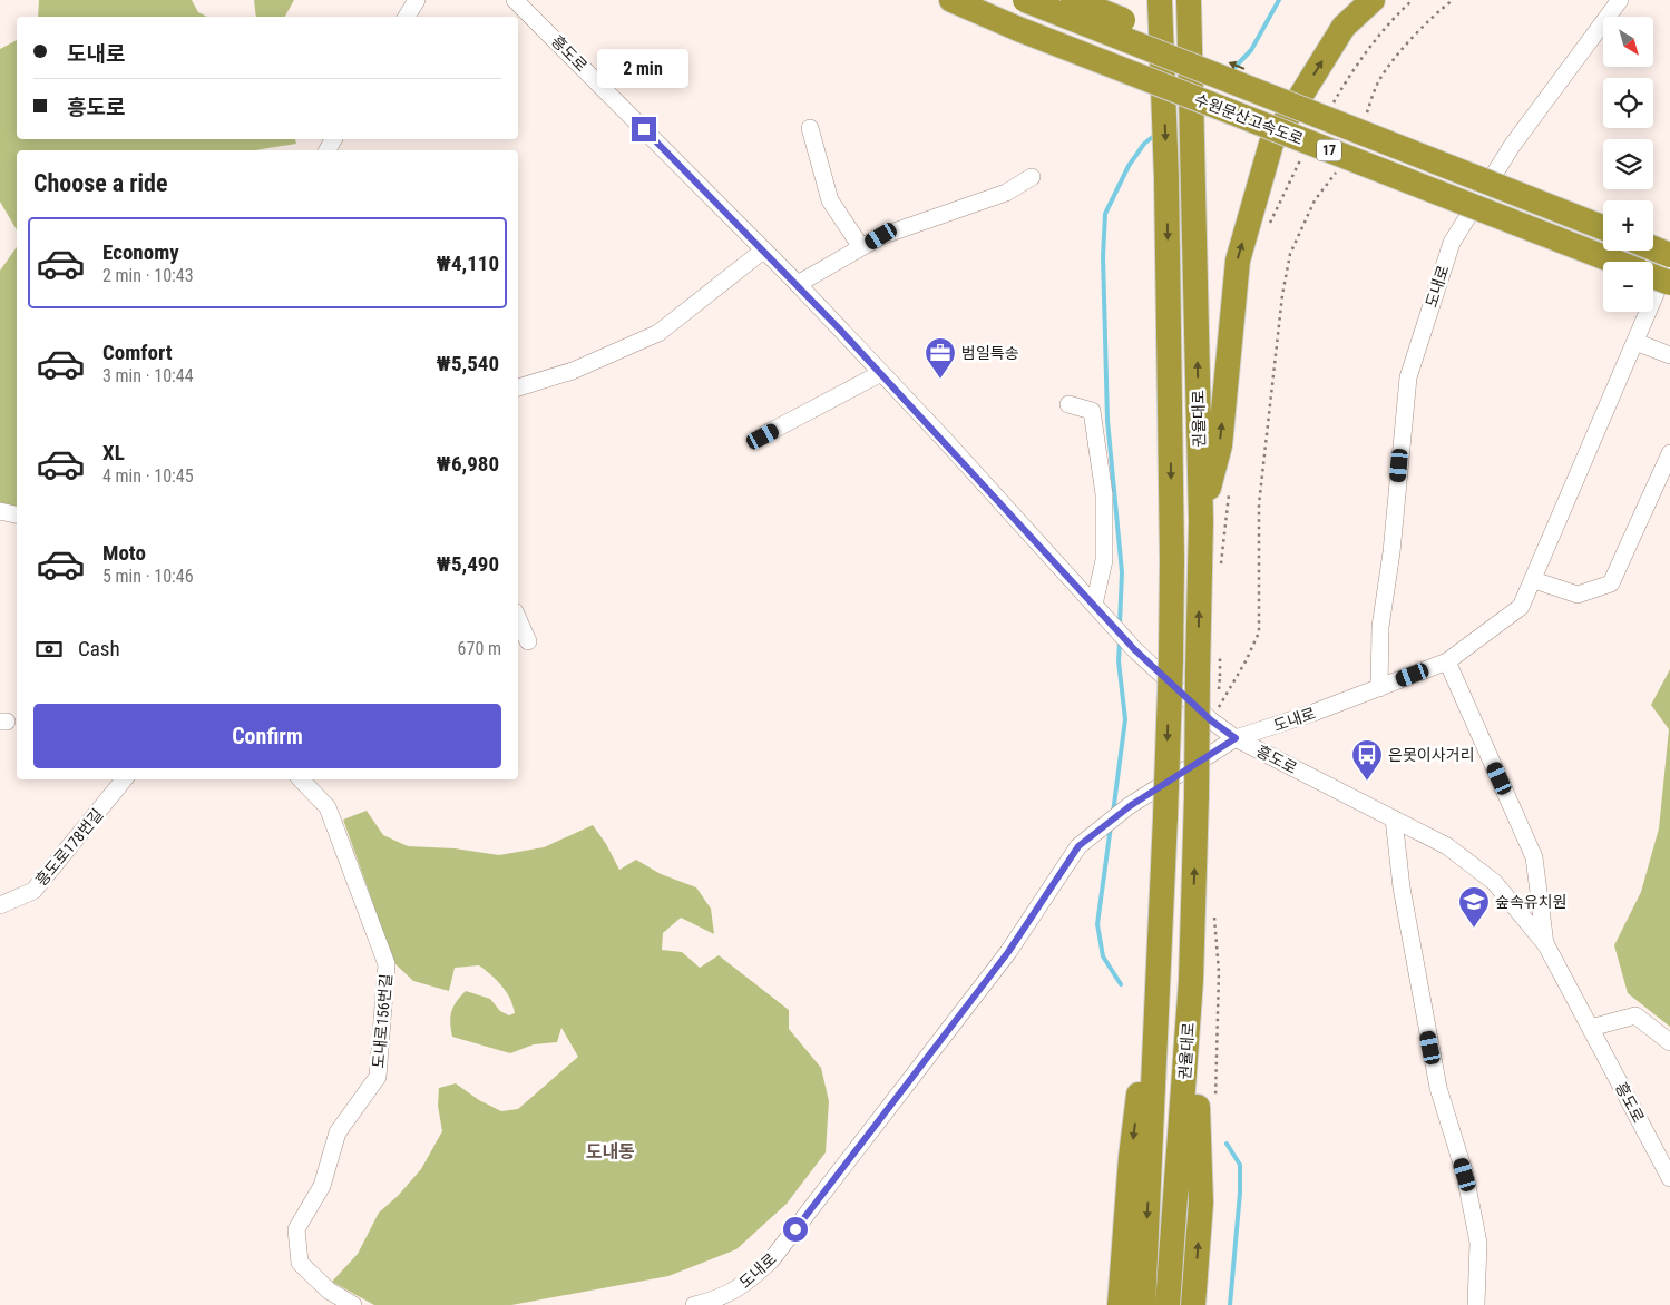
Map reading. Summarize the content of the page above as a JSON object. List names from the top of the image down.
{
  "streets": {
    "highway": ["수원문산고속도로", "17", "권율대로"],
    "street": [
      "흥도로",
      "도내로",
      "흥도로178번길",
      "도내로156번길"
    ]
  },
  "crossings": [
    ["흥도로", "도내로"]
  ],
  "districts": ["도내동"],
  "places": {
    "office": ["범일특송"],
    "bus stop": ["은못이사거리"],
    "school or university": ["숲속유치원"]
  },
  "north": "bottom right",
  "page": {
    "map_buttons": ["+", "−"],
    "banner": ["도내로", "흥도로"],
    "bubble": "2 min",
    "heading": "Choose a ride",
    "list": [
      {
        "name": "Economy",
        "note": "2 min · 10:43",
        "value": "₩4,110"
      },
      {
        "name": "Comfort",
        "note": "3 min · 10:44",
        "value": "₩5,540"
      },
      {
        "name": "XL",
        "note": "4 min · 10:45",
        "value": "₩6,980"
      },
      {
        "name": "Moto",
        "note": "5 min · 10:46",
        "value": "₩5,490"
      }
    ],
    "pay": ["Cash", "670 m"],
    "buttons": "Confirm"
  }
}
